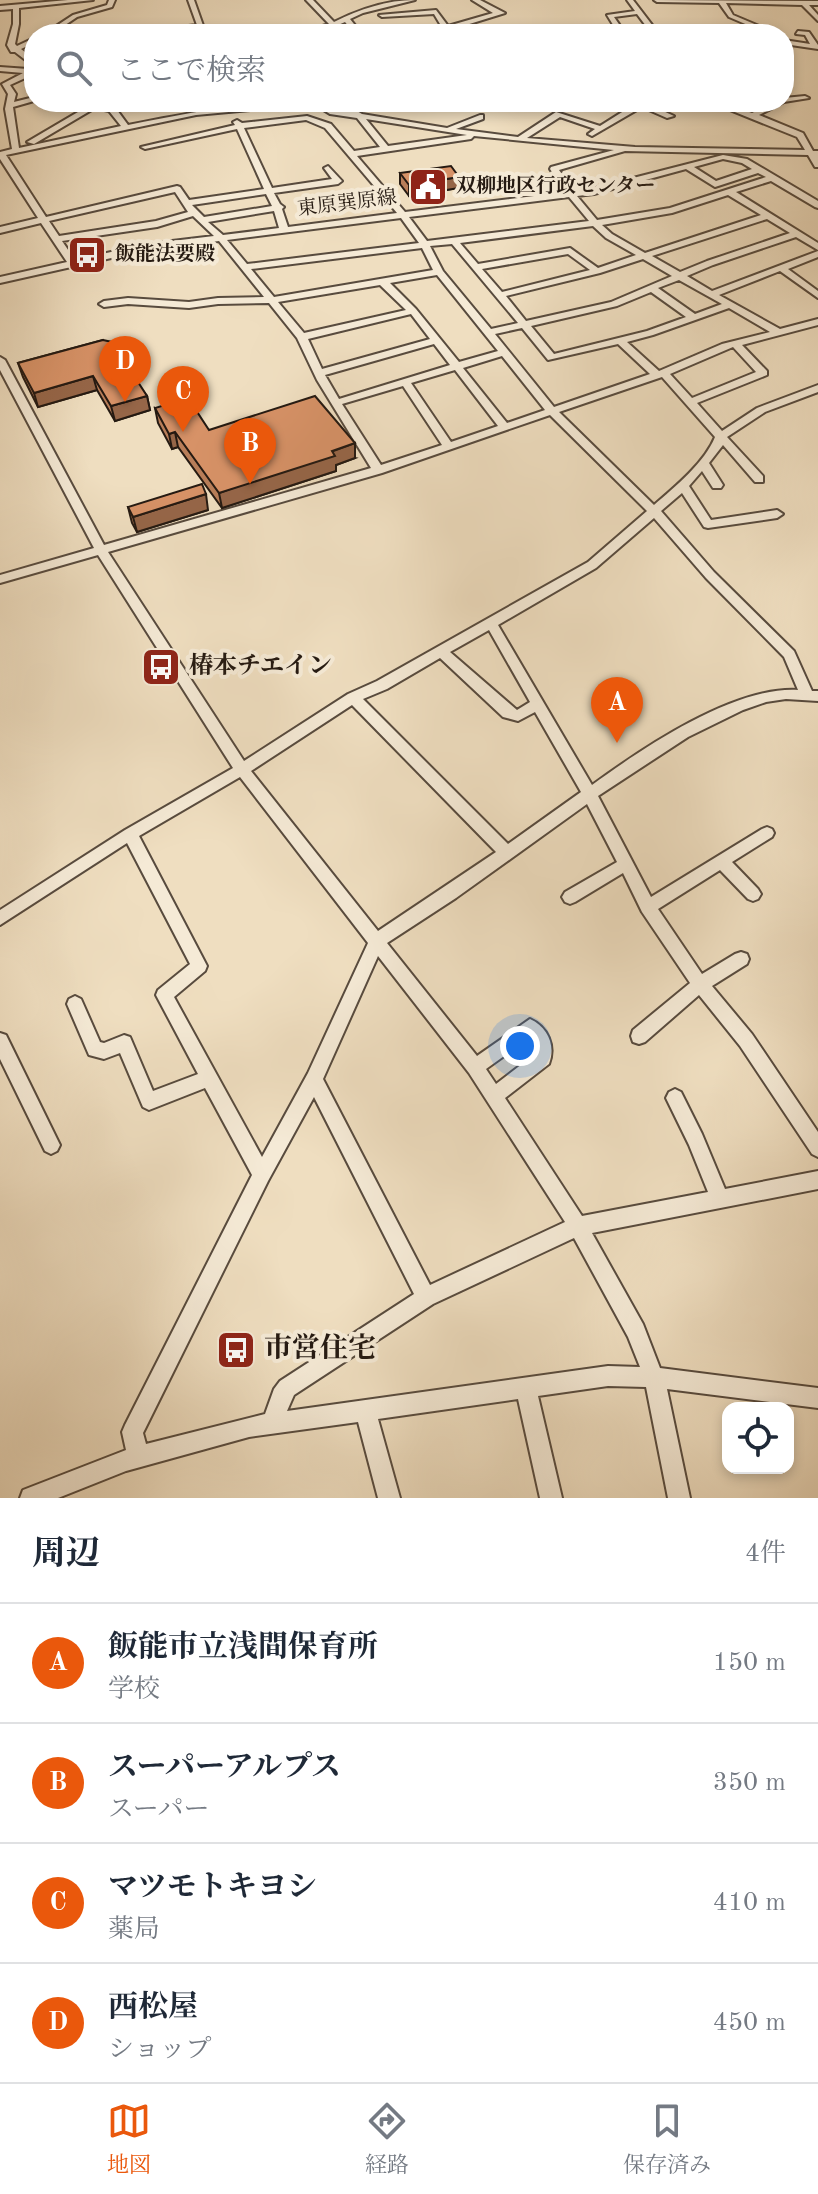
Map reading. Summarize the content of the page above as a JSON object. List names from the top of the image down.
{
  "streets": {
    "street": ["東原巽原線"]
  },
  "places": {
    "public building": ["双柳地区行政センター"],
    "bus stop": ["飯能法要殿", "椿本チエイン", "市営住宅"]
  },
  "page": {
    "search": "ここで検索",
    "pins": [
      "D",
      "C",
      "B",
      "A"
    ],
    "heading": ["周辺", "4件"],
    "list": [
      {
        "mark": "A",
        "name": "飯能市立浅間保育所",
        "note": "学校",
        "value": "150 m"
      },
      {
        "mark": "B",
        "name": "スーパーアルプス",
        "note": "スーパー",
        "value": "350 m"
      },
      {
        "mark": "C",
        "name": "マツモトキヨシ",
        "note": "薬局",
        "value": "410 m"
      },
      {
        "mark": "D",
        "name": "西松屋",
        "note": "ショップ",
        "value": "450 m"
      }
    ],
    "nav": ["地図", "経路", "保存済み"]
  }
}
